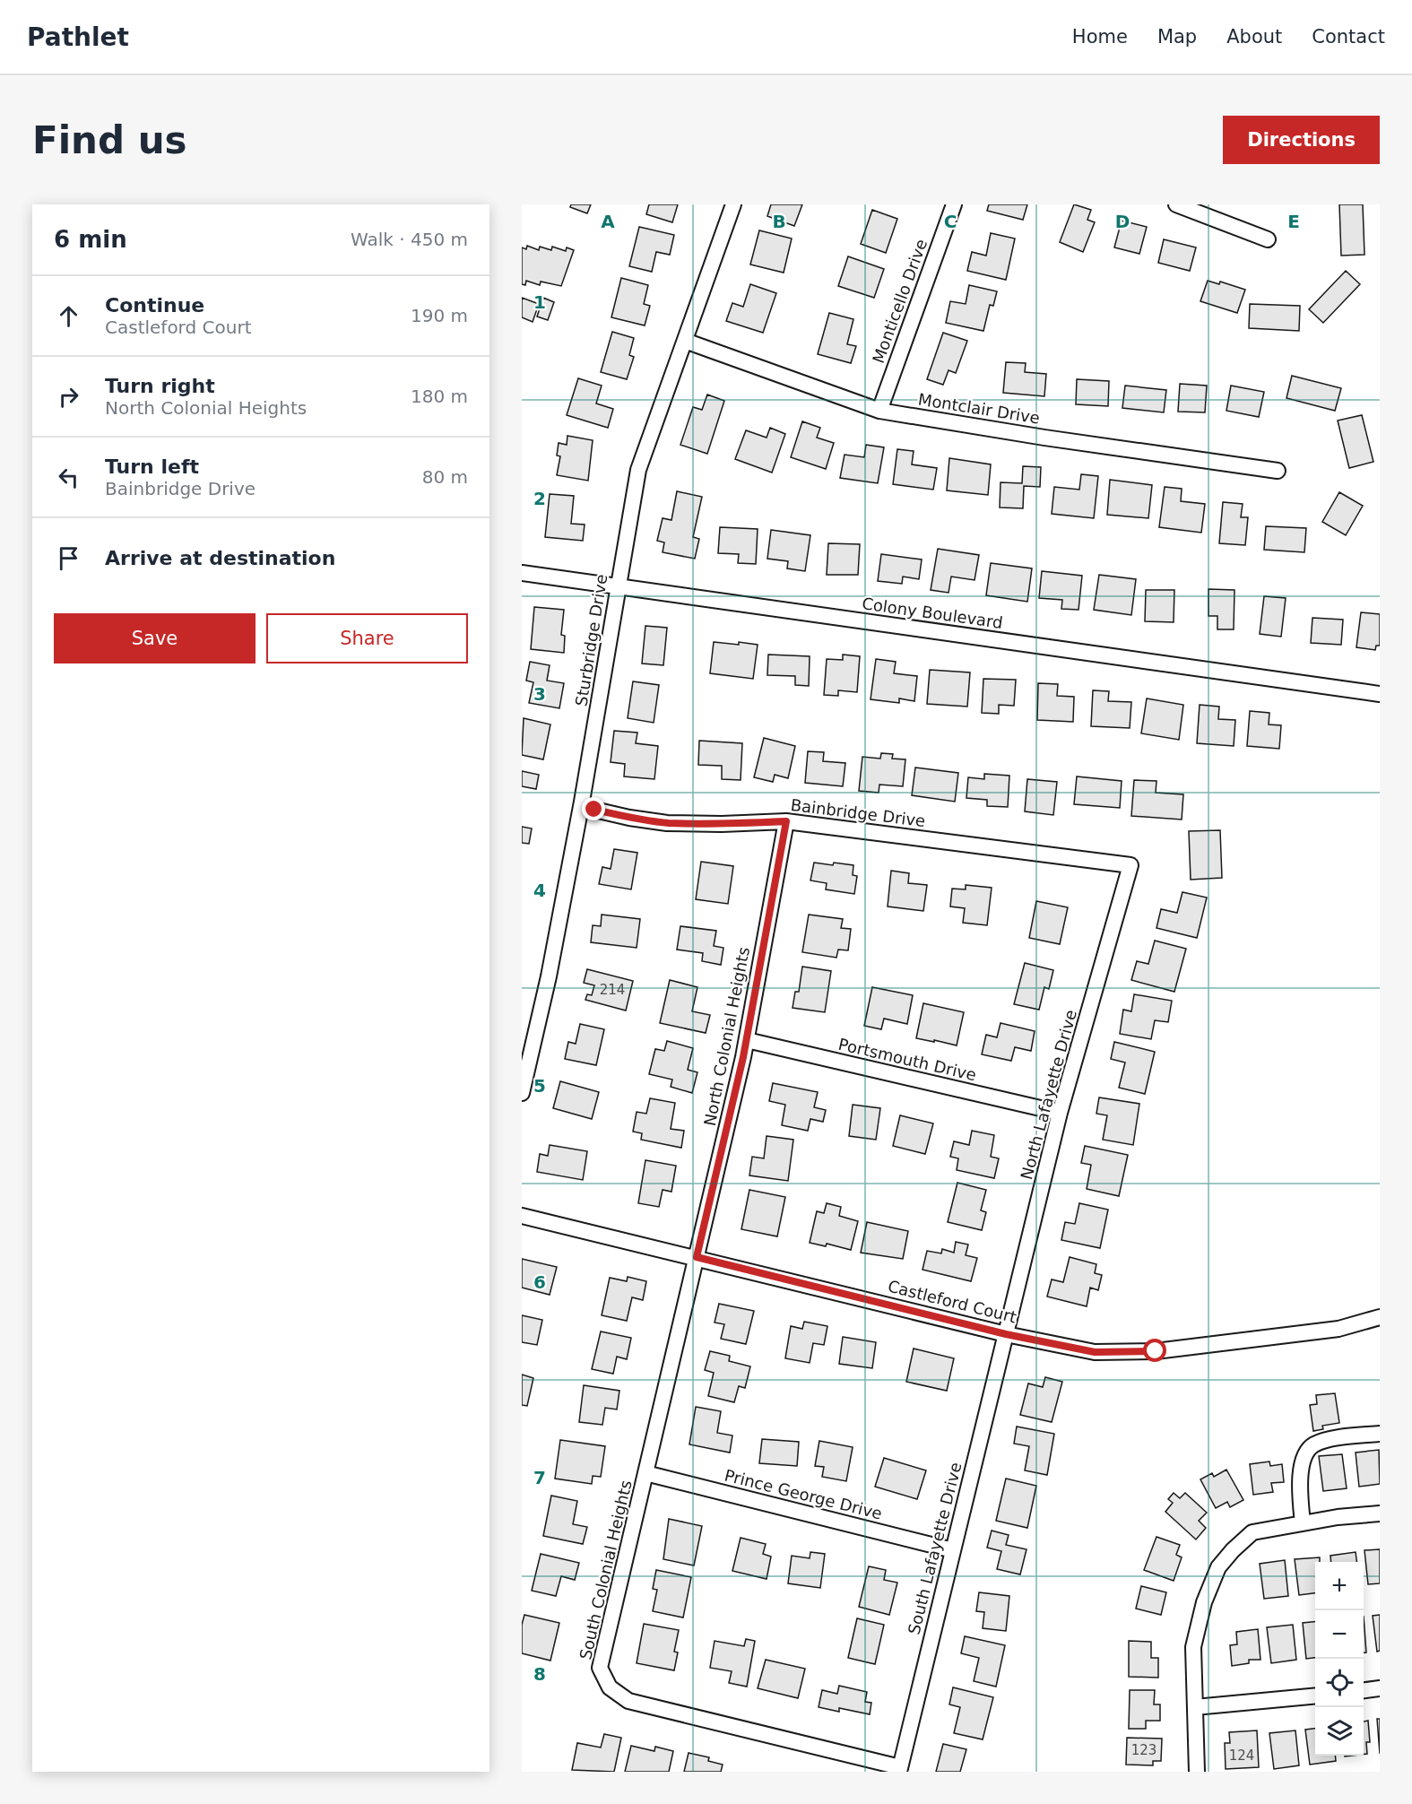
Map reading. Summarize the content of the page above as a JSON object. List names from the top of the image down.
{
  "streets": {
    "street": [
      "Monticello Drive",
      "Montclair Drive",
      "Colony Boulevard",
      "Sturbridge Drive",
      "Bainbridge Drive",
      "North Colonial Heights",
      "Portsmouth Drive",
      "North Lafayette Drive",
      "Castleford Court",
      "Prince George Drive",
      "South Lafayette Drive",
      "South Colonial Heights"
    ]
  },
  "crossings": [
    ["Monticello Drive", "Montclair Drive"],
    ["Montclair Drive", "Sturbridge Drive"],
    ["Colony Boulevard", "Sturbridge Drive"],
    ["Sturbridge Drive", "Bainbridge Drive"],
    ["Bainbridge Drive", "North Colonial Heights"],
    ["Bainbridge Drive", "North Lafayette Drive"],
    ["North Colonial Heights", "Portsmouth Drive"],
    ["North Colonial Heights", "Castleford Court"],
    ["North Colonial Heights", "South Colonial Heights"],
    ["Portsmouth Drive", "North Lafayette Drive"],
    ["North Lafayette Drive", "Castleford Court"],
    ["North Lafayette Drive", "South Lafayette Drive"],
    ["Castleford Court", "South Lafayette Drive"],
    ["Castleford Court", "South Colonial Heights"],
    ["Prince George Drive", "South Lafayette Drive"],
    ["Prince George Drive", "South Colonial Heights"],
    ["South Lafayette Drive", "South Colonial Heights"]
  ],
  "house_numbers": ["214", "123", "124"],
  "page": {
    "header": "Pathlet",
    "nav": [
      "Home",
      "Map",
      "About",
      "Contact"
    ],
    "buttons": [
      "Directions",
      ["Save", "Share"]
    ],
    "title": "Find us",
    "heading": ["6 min", "Walk · 450 m"],
    "list": [
      ["Continue", "Castleford Court", "190 m"],
      ["Turn right", "North Colonial Heights", "180 m"],
      ["Turn left", "Bainbridge Drive", "80 m"],
      "Arrive at destination"
    ],
    "map_buttons": ["+", "−"]
  },
  "grid": {
    "columns": [
      "A",
      "B",
      "C",
      "D",
      "E"
    ],
    "rows": [
      "1",
      "2",
      "3",
      "4",
      "5",
      "6",
      "7",
      "8"
    ]
  }
}
